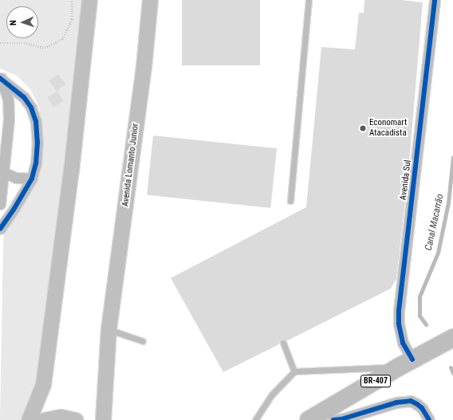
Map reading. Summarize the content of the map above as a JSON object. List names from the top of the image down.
{
  "streets": {
    "highway": ["BR-407"],
    "main road": ["Avenida Lomanto Junior"],
    "street": ["Avenida Sul"]
  },
  "crossings": [
    ["Avenida Sul", "BR-407"]
  ],
  "water": ["Canal Macarrão"],
  "places": ["Economart Atacadista"],
  "north": "left"
}
